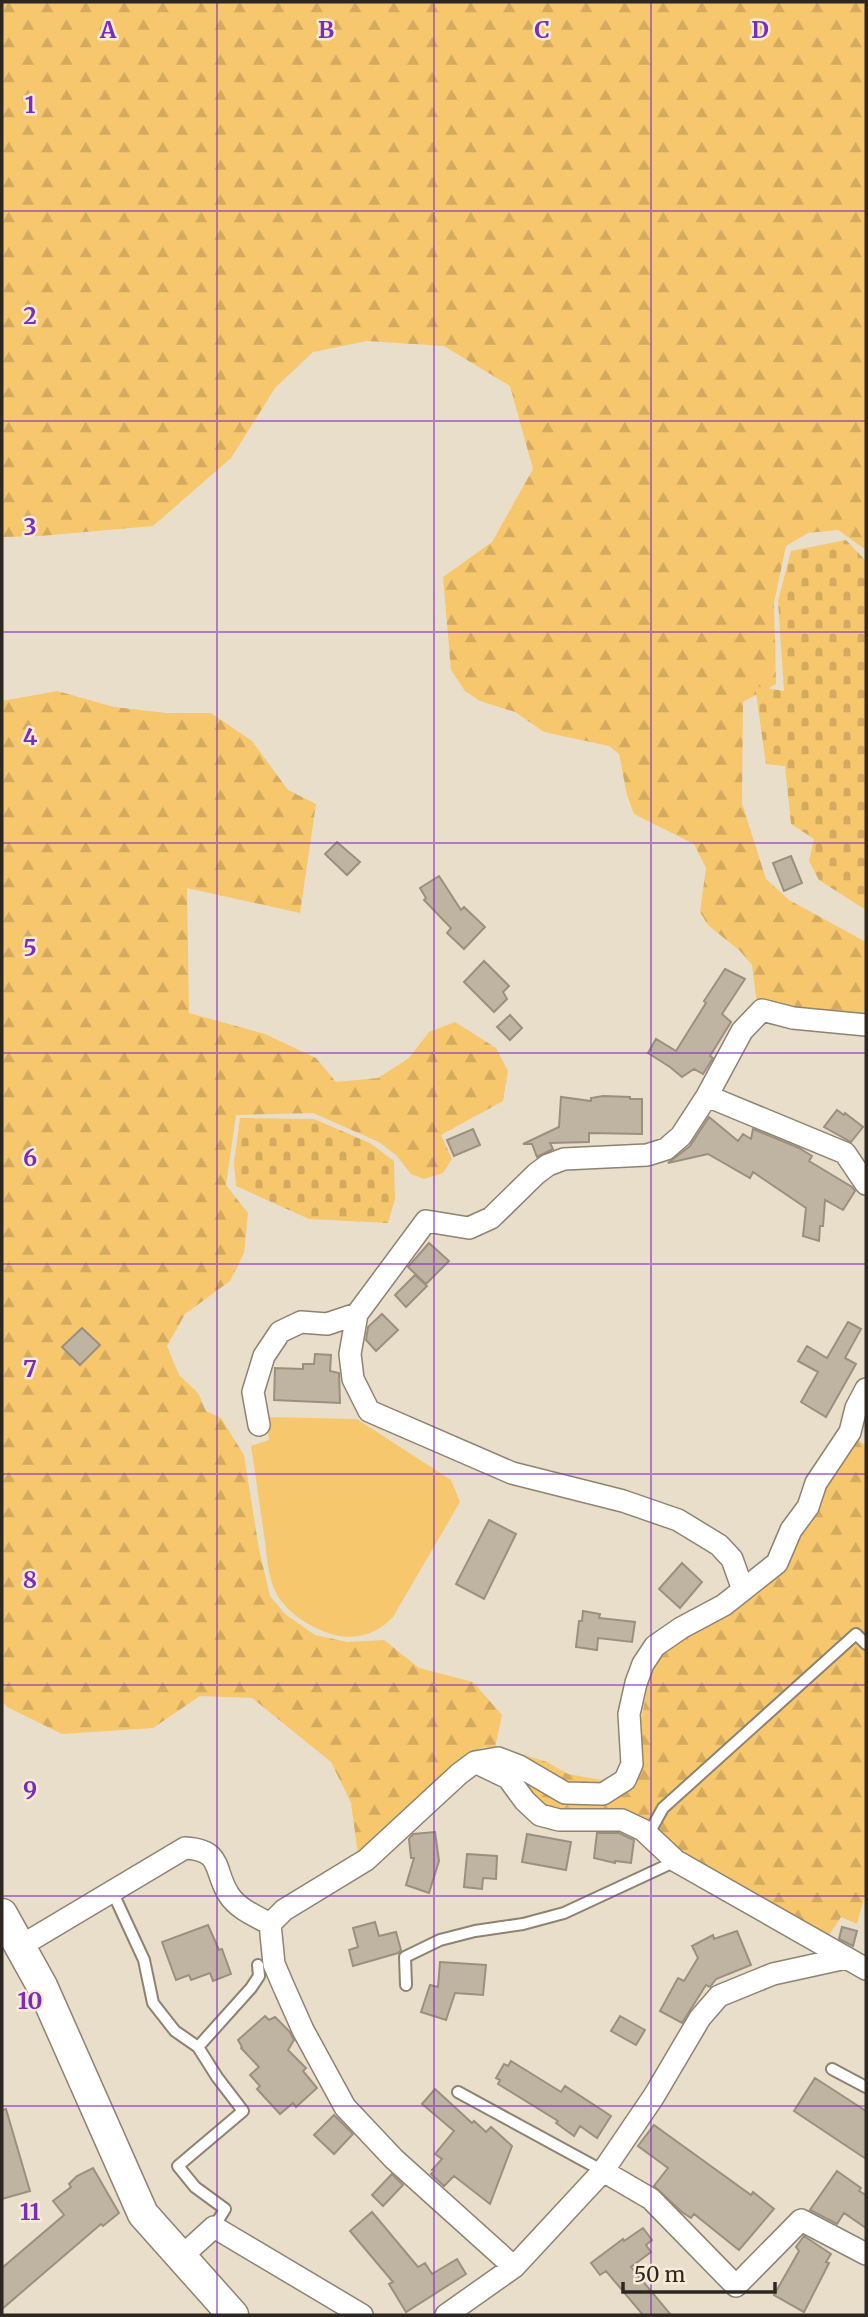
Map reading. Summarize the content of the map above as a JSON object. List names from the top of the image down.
{
  "scale_bar": "50 m",
  "grid": {
    "columns": [
      "A",
      "B",
      "C",
      "D"
    ],
    "rows": [
      "1",
      "2",
      "3",
      "4",
      "5",
      "6",
      "7",
      "8",
      "9",
      "10",
      "11"
    ]
  }
}
